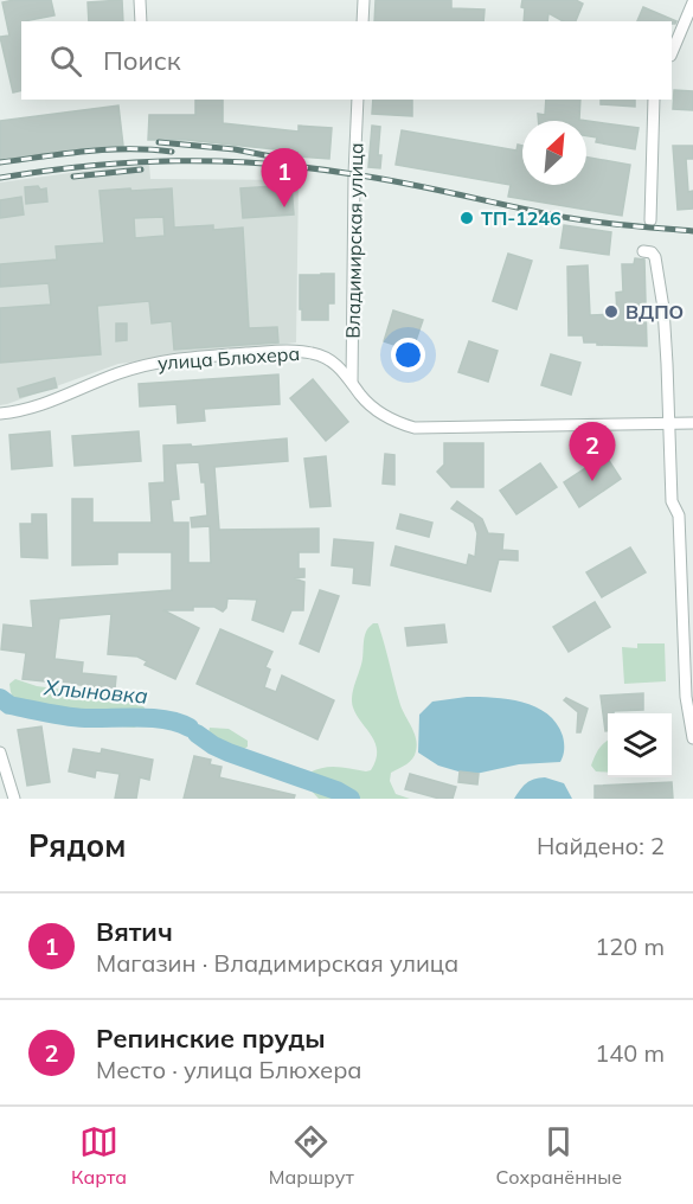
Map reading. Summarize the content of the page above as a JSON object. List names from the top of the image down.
{
  "streets": {
    "street": ["Владимирская улица", "улица Блюхера"]
  },
  "crossings": [
    ["Владимирская улица", "улица Блюхера"]
  ],
  "water": ["Хлыновка"],
  "places": ["ТП-1246", "ВДПО"],
  "north": "top right",
  "page": {
    "search": "Поиск",
    "pins": ["1", "2"],
    "heading": ["Рядом", "Найдено: 2"],
    "list": [
      {
        "mark": "1",
        "name": "Вятич",
        "note": "Магазин · Владимирская улица",
        "value": "120 m"
      },
      {
        "mark": "2",
        "name": "Репинские пруды",
        "note": "Место · улица Блюхера",
        "value": "140 m"
      }
    ],
    "nav": ["Карта", "Маршрут", "Сохранённые"]
  }
}
